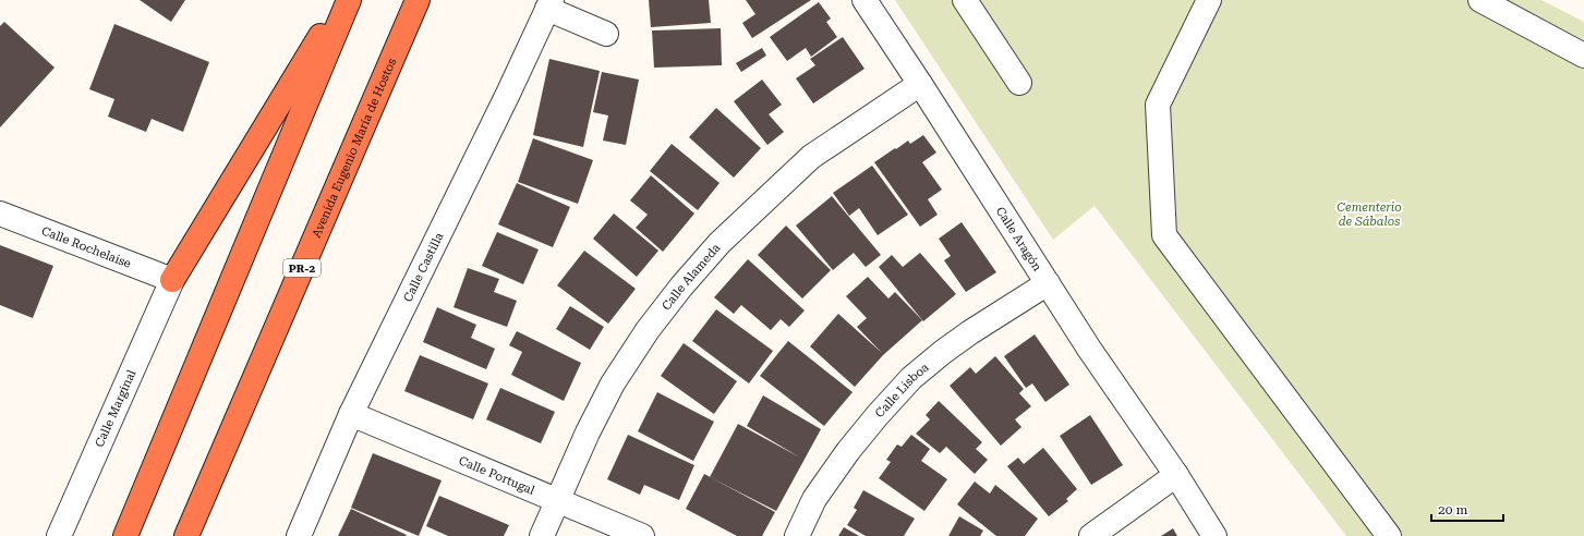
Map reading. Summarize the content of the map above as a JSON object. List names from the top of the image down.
{
  "streets": {
    "highway": ["Avenida Eugenio María de Hostos", "PR-2"],
    "street": [
      "Calle Aragón",
      "Calle Rochelaise",
      "Calle Castilla",
      "Calle Alameda",
      "Calle Lisboa",
      "Calle Marginal",
      "Calle Portugal"
    ]
  },
  "crossings": [
    ["Calle Aragón", "Calle Alameda"],
    ["Calle Aragón", "Calle Lisboa"],
    ["Calle Rochelaise", "Calle Marginal"],
    ["Calle Castilla", "Calle Portugal"],
    ["Calle Alameda", "Calle Portugal"]
  ],
  "parks": ["Cementerio de Sábalos"],
  "scale_bar": "20 m"
}
